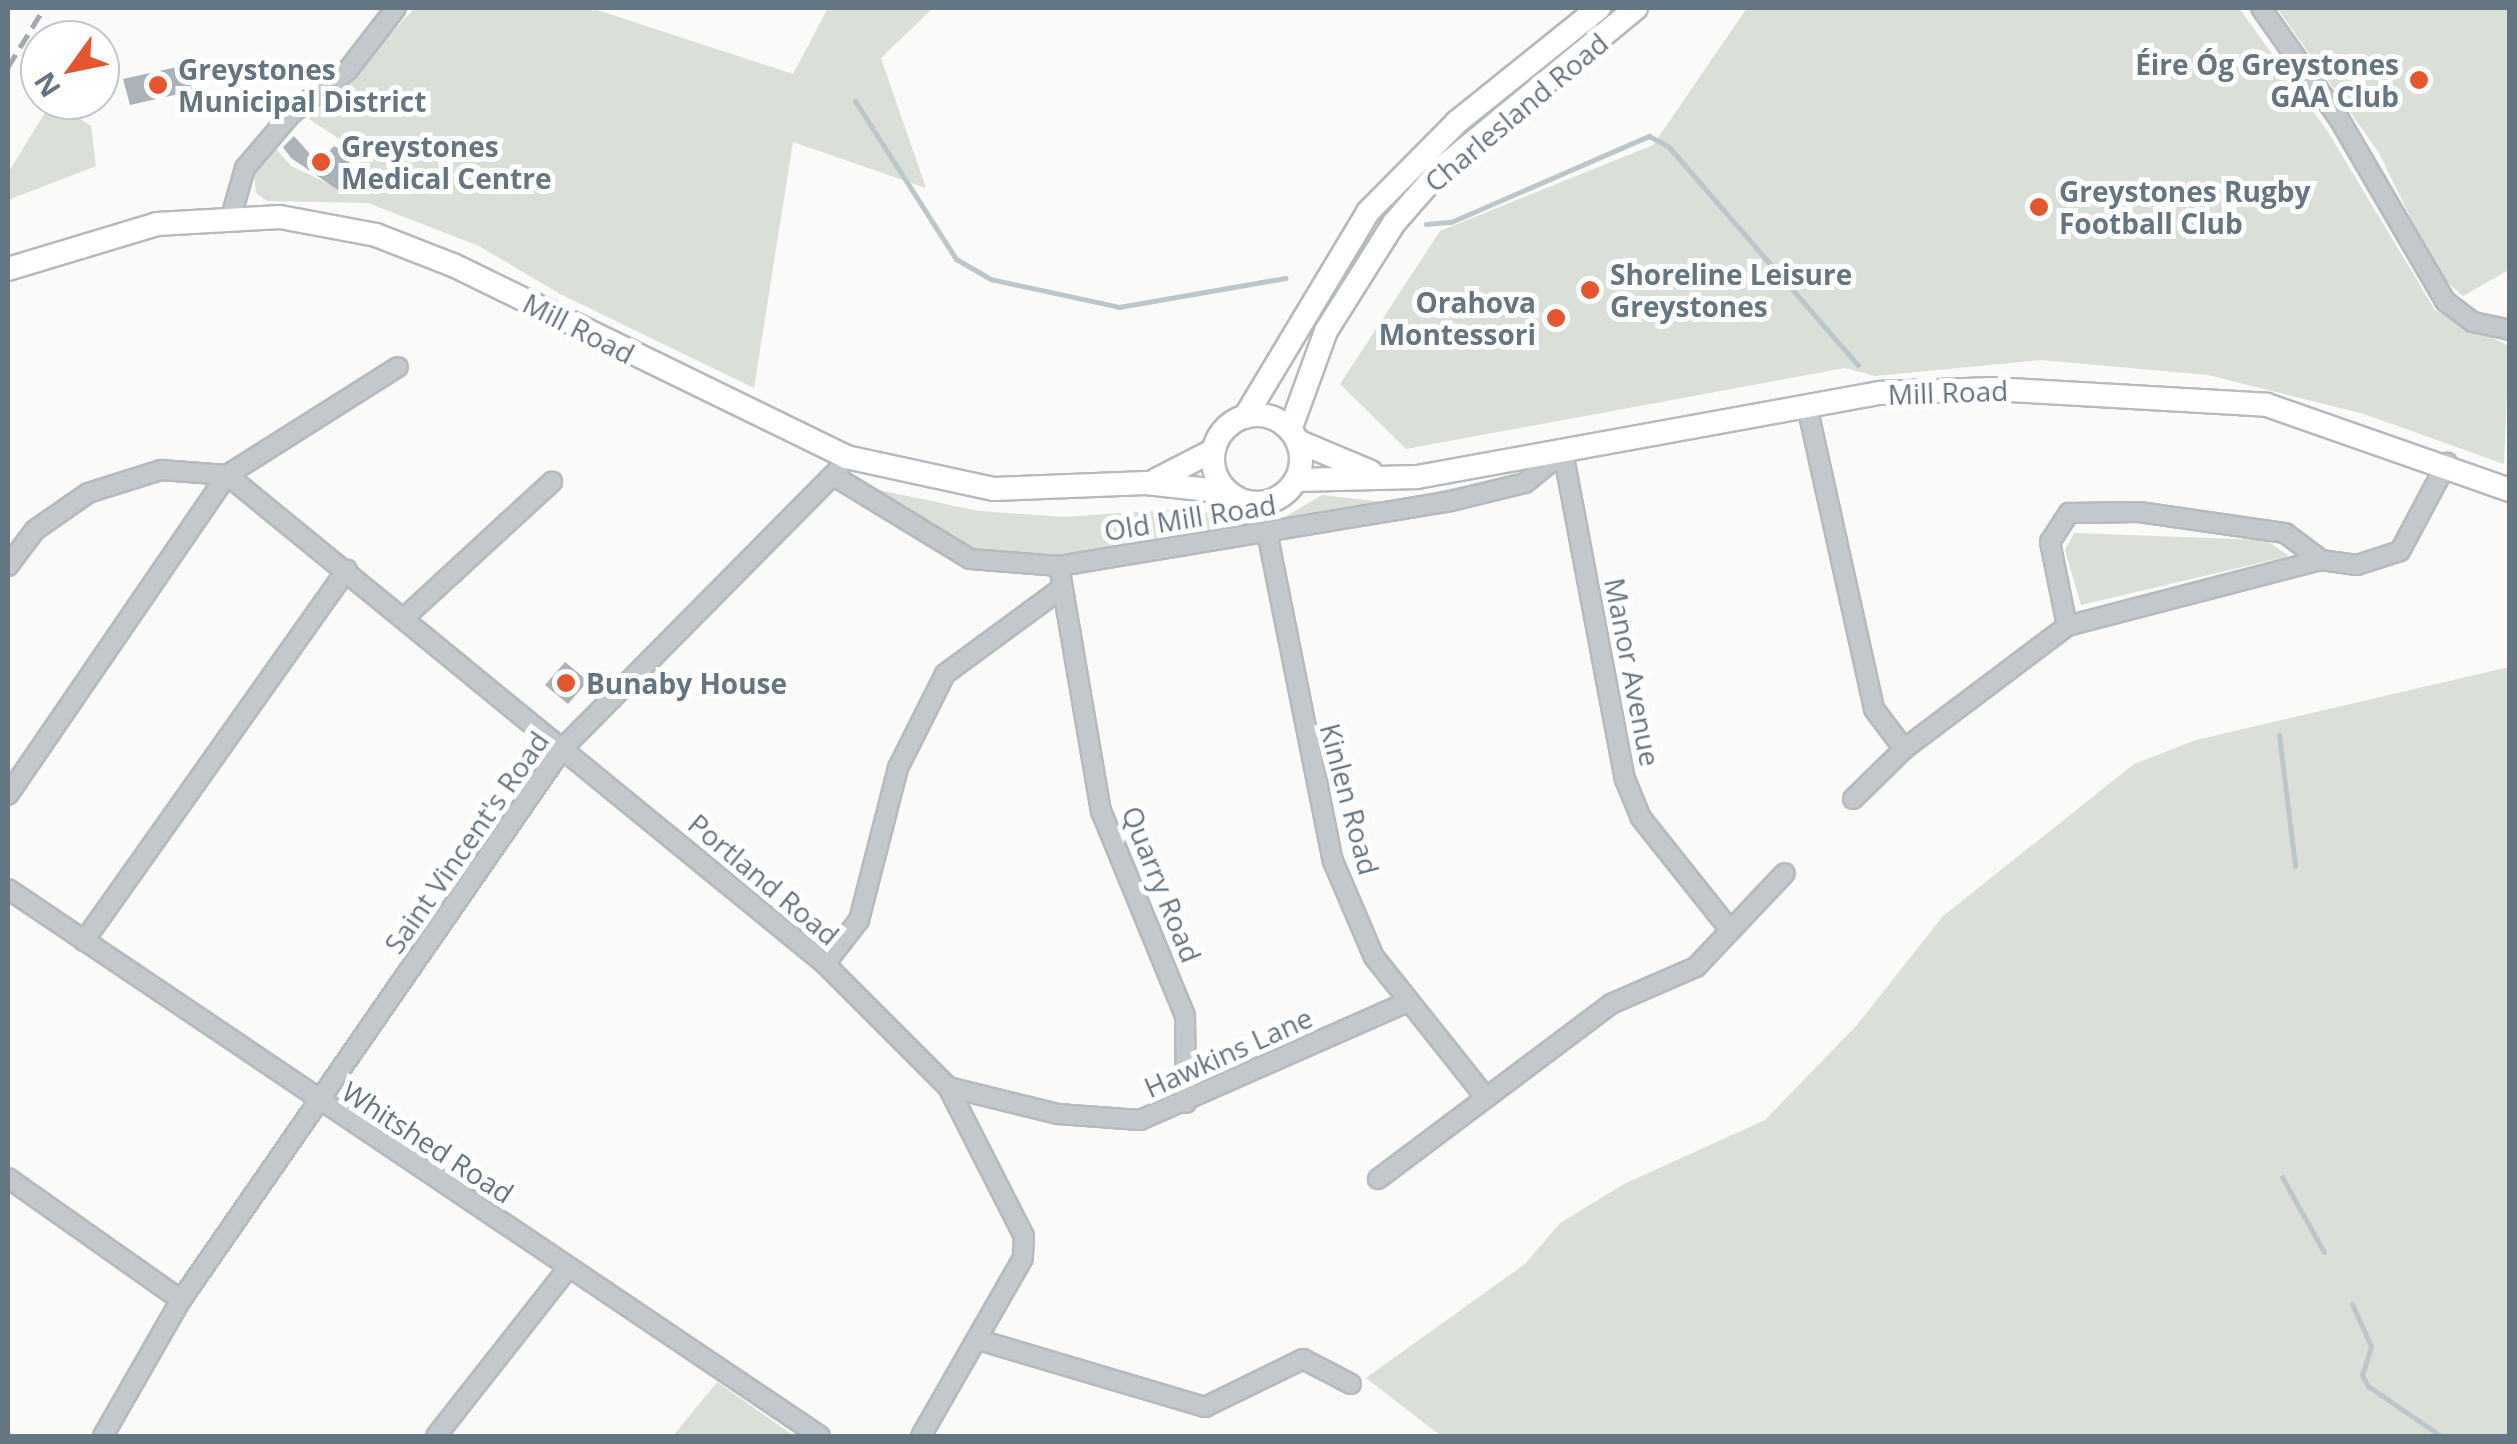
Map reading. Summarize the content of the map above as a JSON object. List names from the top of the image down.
{
  "streets": {
    "main road": ["Charlesland Road", "Mill Road"],
    "street": [
      "Old Mill Road",
      "Manor Avenue",
      "Kinlen Road",
      "Saint Vincent's Road",
      "Portland Road",
      "Quarry Road",
      "Hawkins Lane",
      "Whitshed Road"
    ]
  },
  "crossings": [
    ["Charlesland Road", "Mill Road"],
    ["Mill Road", "Old Mill Road"],
    ["Mill Road", "Manor Avenue"],
    ["Mill Road", "Saint Vincent's Road"],
    ["Old Mill Road", "Manor Avenue"],
    ["Old Mill Road", "Kinlen Road"],
    ["Old Mill Road", "Saint Vincent's Road"],
    ["Old Mill Road", "Quarry Road"],
    ["Kinlen Road", "Hawkins Lane"],
    ["Saint Vincent's Road", "Portland Road"],
    ["Saint Vincent's Road", "Whitshed Road"],
    ["Portland Road", "Hawkins Lane"],
    ["Quarry Road", "Hawkins Lane"]
  ],
  "places": [
    "Éire Óg Greystones GAA Club",
    "Greystones Municipal District",
    "Greystones Medical Centre",
    "Greystones Rugby Football Club",
    "Shoreline Leisure Greystones",
    "Orahova Montessori",
    "Bunaby House"
  ],
  "north": "bottom left"
}
